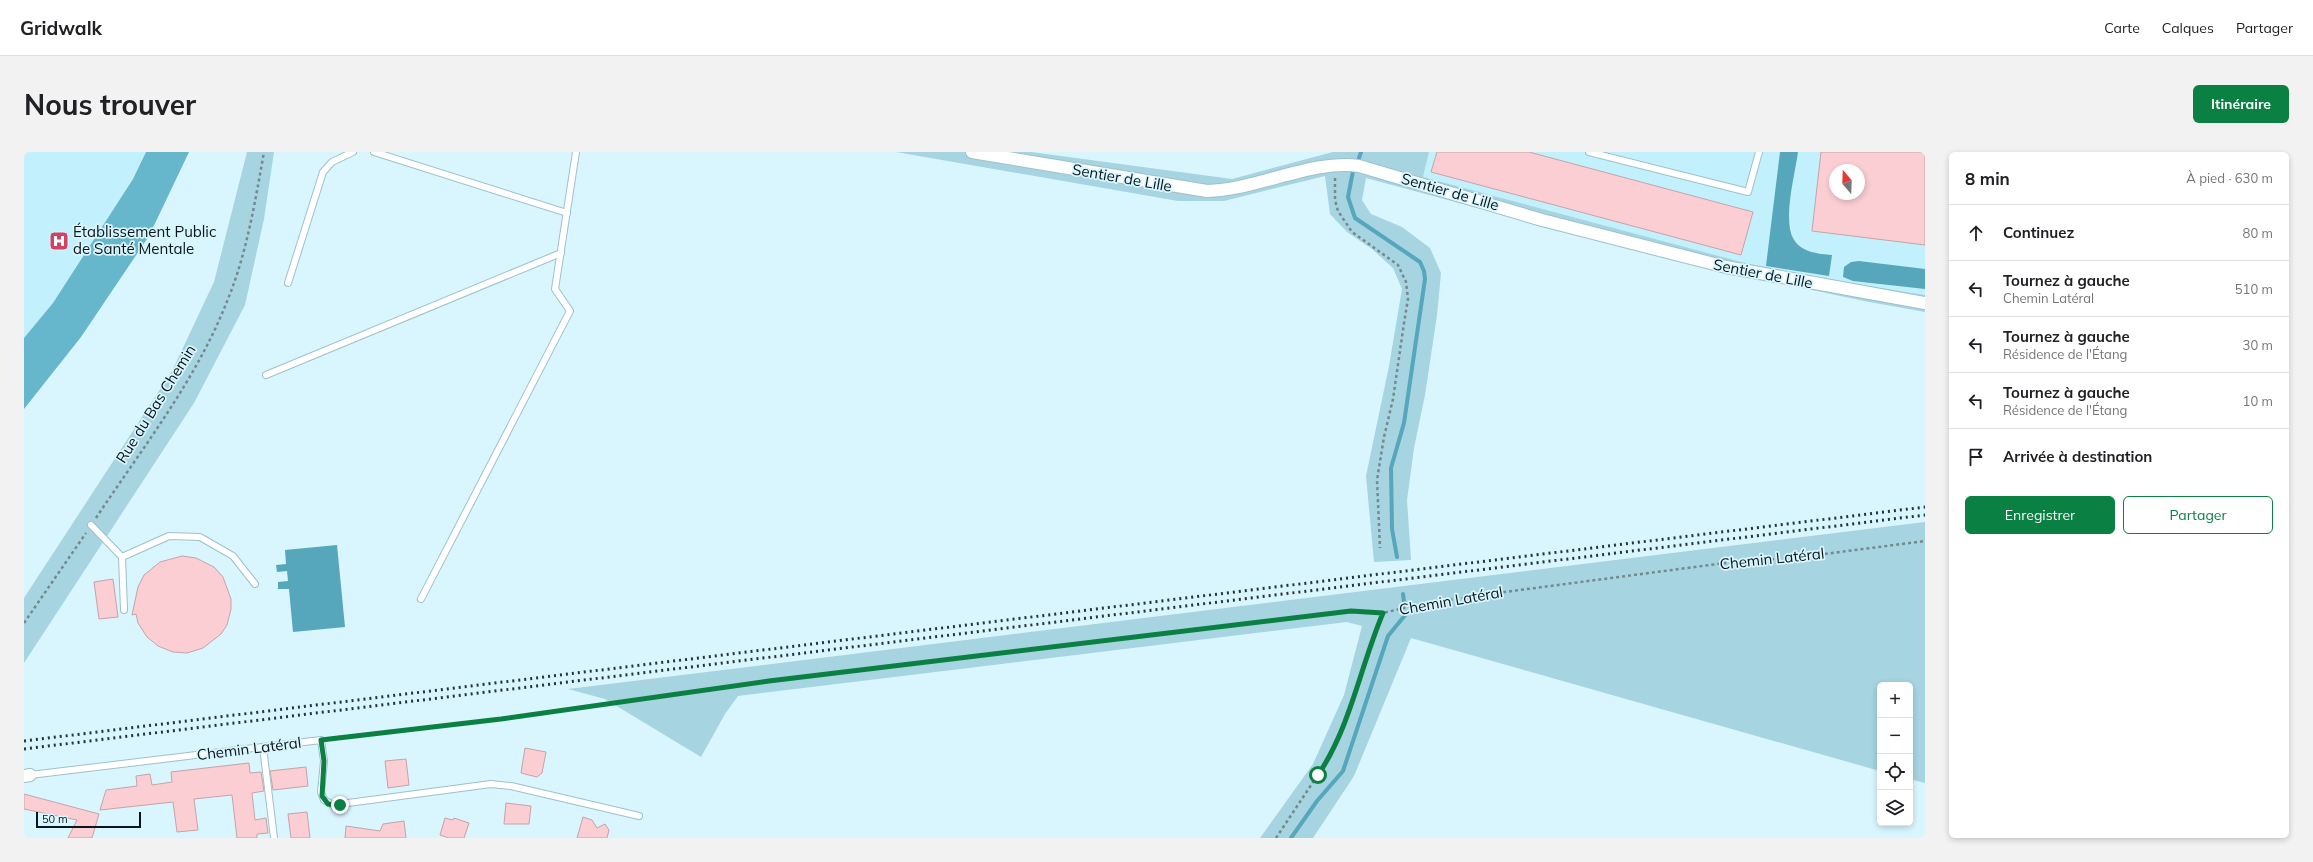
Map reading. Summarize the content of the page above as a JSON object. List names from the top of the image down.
{
  "streets": {
    "street": ["Sentier de Lille"],
    "lane": ["Chemin Latéral"],
    "path": ["Rue du Bas Chemin"]
  },
  "places": {
    "hospital": ["Établissement Public de Santé Mentale"]
  },
  "scale_bar": "50 m",
  "north": "top",
  "page": {
    "header": "Gridwalk",
    "nav": ["Carte", "Calques", "Partager"],
    "buttons": [
      "Itinéraire",
      ["Enregistrer", "Partager"]
    ],
    "title": "Nous trouver",
    "heading": ["8 min", "À pied · 630 m"],
    "list": [
      ["Continuez", "80 m"],
      ["Tournez à gauche", "Chemin Latéral", "510 m"],
      ["Tournez à gauche", "Résidence de l'Étang", "30 m"],
      ["Tournez à gauche", "Résidence de l'Étang", "10 m"],
      "Arrivée à destination"
    ],
    "map_buttons": ["+", "−"],
    "scale": "50 m"
  }
}
